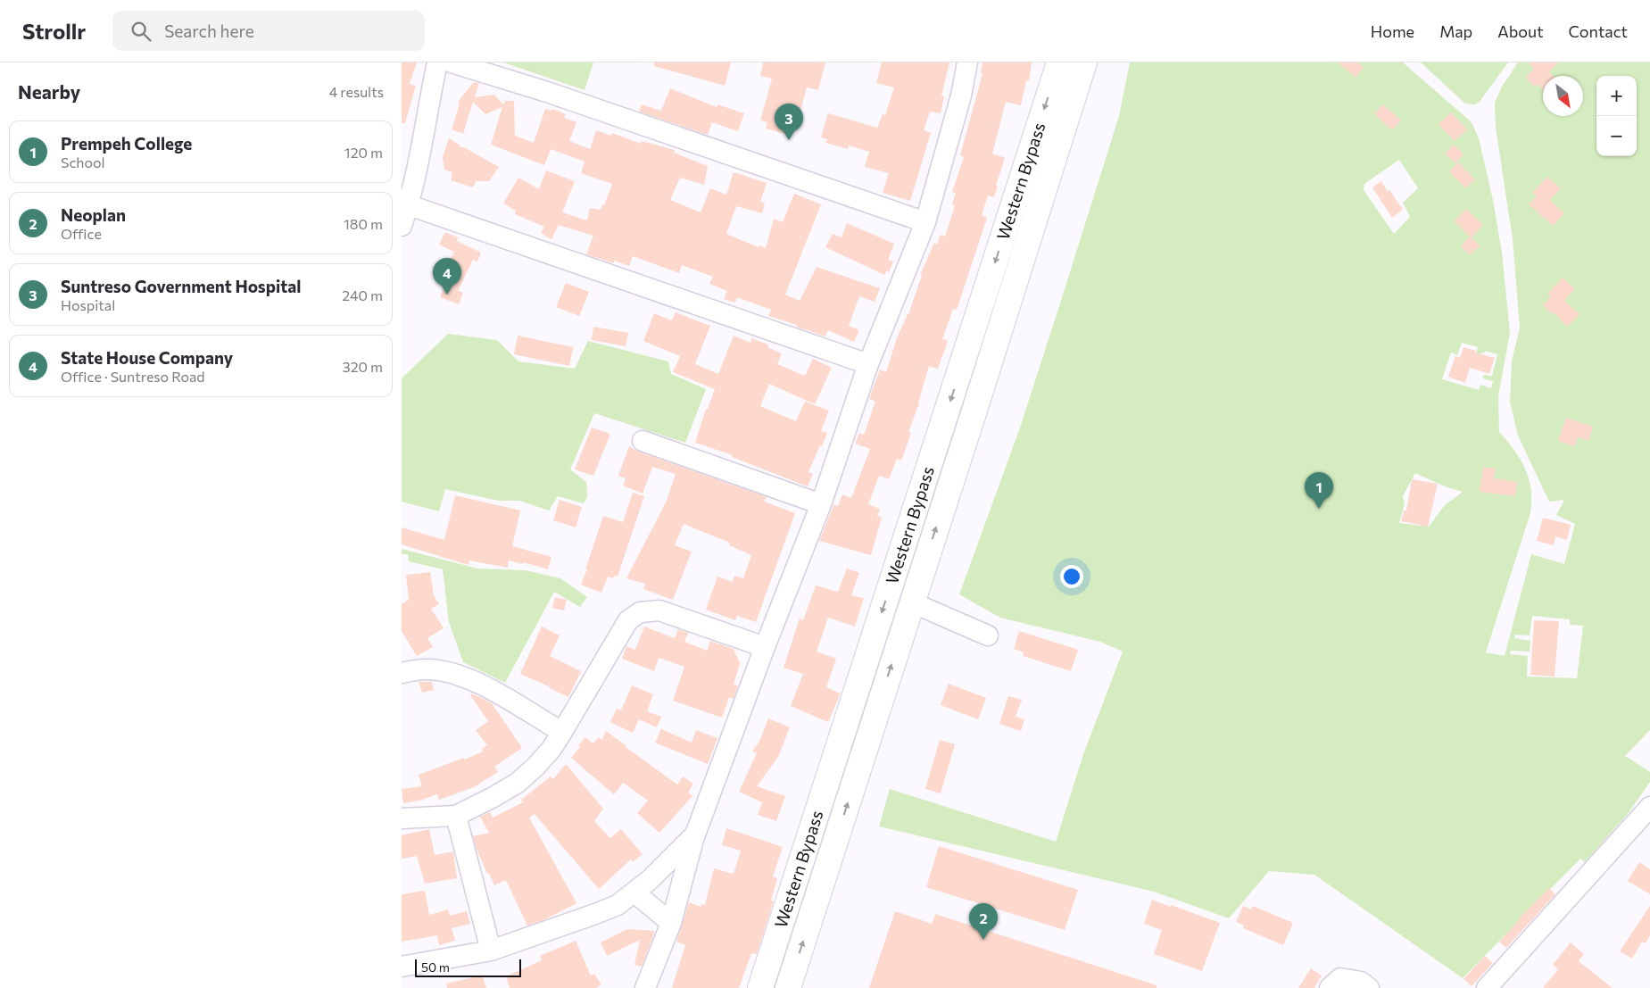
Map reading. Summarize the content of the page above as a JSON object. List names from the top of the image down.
{
  "streets": {
    "highway": ["Western Bypass"]
  },
  "scale_bar": "50 m",
  "north": "bottom right",
  "page": {
    "header": "Strollr",
    "search": "Search here",
    "nav": [
      "Home",
      "Map",
      "About",
      "Contact"
    ],
    "heading": ["Nearby", "4 results"],
    "map_buttons": ["+", "−"],
    "pins": [
      "3",
      "4",
      "1",
      "2"
    ],
    "list": [
      {
        "mark": "1",
        "name": "Prempeh College",
        "note": "School",
        "value": "120 m"
      },
      {
        "mark": "2",
        "name": "Neoplan",
        "note": "Office",
        "value": "180 m"
      },
      {
        "mark": "3",
        "name": "Suntreso Government Hospital",
        "note": "Hospital",
        "value": "240 m"
      },
      {
        "mark": "4",
        "name": "State House Company",
        "note": "Office · Suntreso Road",
        "value": "320 m"
      }
    ],
    "scale": "50 m"
  }
}
